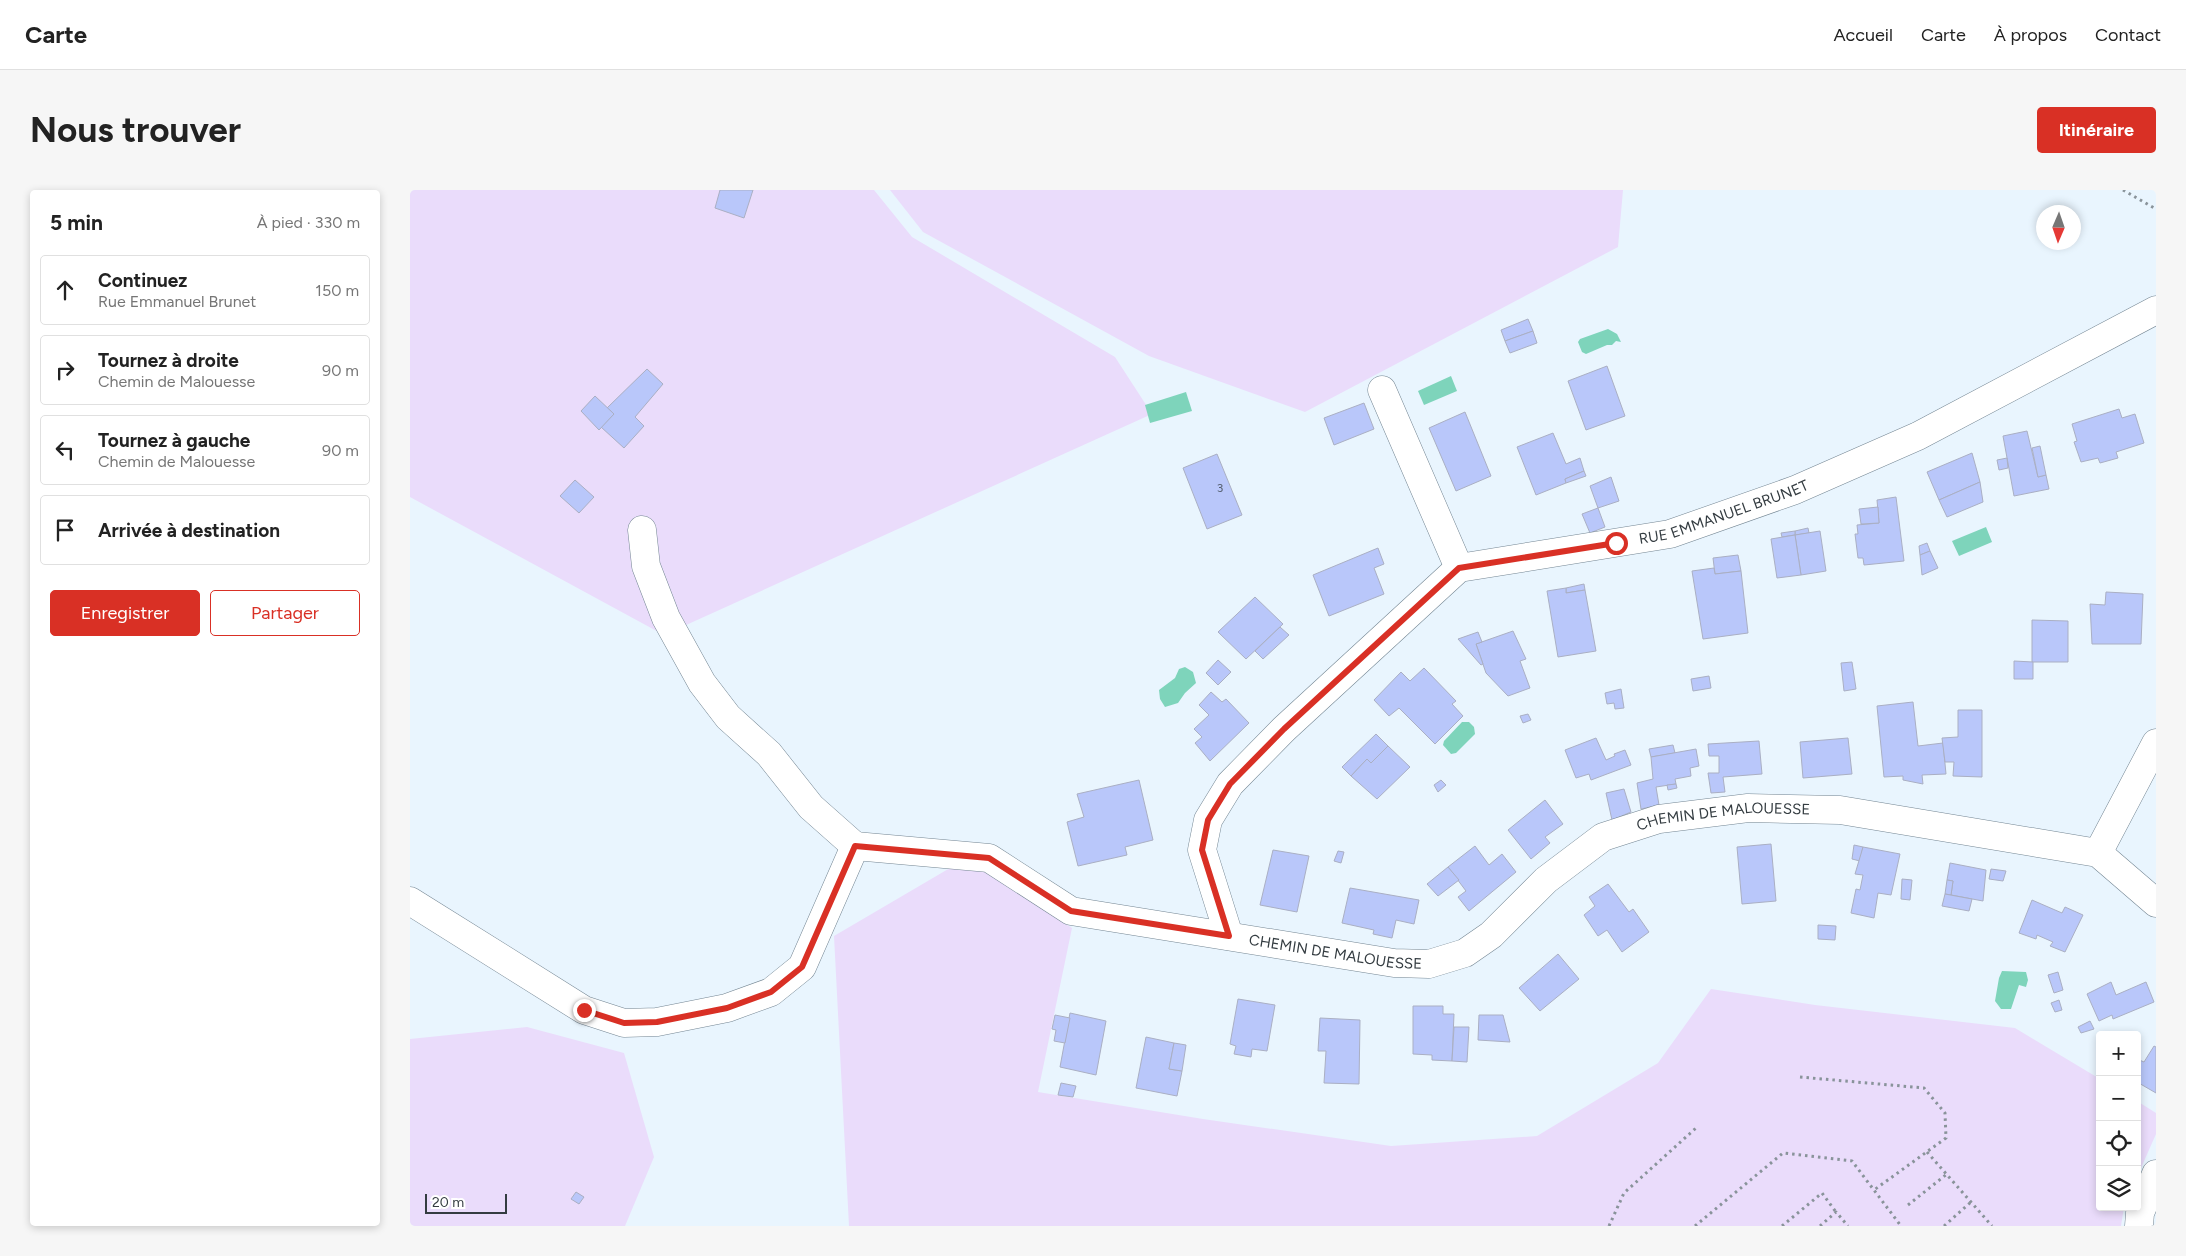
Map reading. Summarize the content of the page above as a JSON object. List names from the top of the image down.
{
  "streets": {
    "street": ["RUE EMMANUEL BRUNET", "CHEMIN DE MALOUESSE"]
  },
  "house_numbers": ["3"],
  "scale_bar": "20 m",
  "north": "bottom",
  "page": {
    "header": "Carte",
    "nav": [
      "Accueil",
      "Carte",
      "À propos",
      "Contact"
    ],
    "buttons": [
      "Itinéraire",
      ["Enregistrer", "Partager"]
    ],
    "title": "Nous trouver",
    "heading": ["5 min", "À pied · 330 m"],
    "list": [
      ["Continuez", "Rue Emmanuel Brunet", "150 m"],
      ["Tournez à droite", "Chemin de Malouesse", "90 m"],
      ["Tournez à gauche", "Chemin de Malouesse", "90 m"],
      "Arrivée à destination"
    ],
    "map_buttons": ["+", "−"],
    "scale": "20 m"
  }
}
